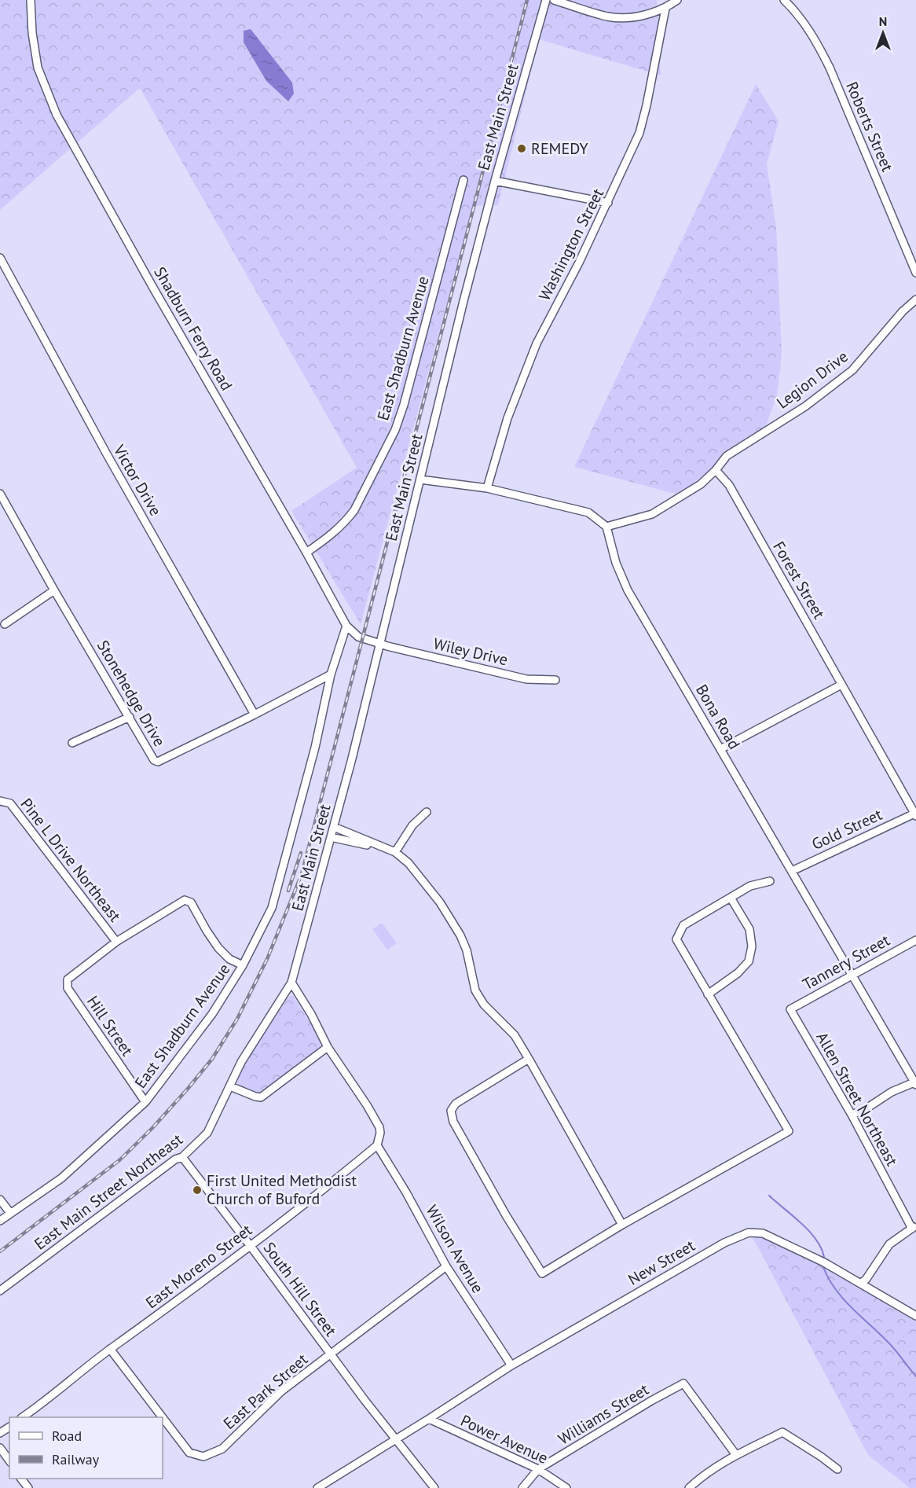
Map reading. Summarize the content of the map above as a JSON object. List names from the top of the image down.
{
  "streets": {
    "street": [
      "East Main Street",
      "Roberts Street",
      "Washington Street",
      "Shadburn Ferry Road",
      "East Shadburn Avenue",
      "Legion Drive",
      "Victor Drive",
      "Forest Street",
      "Wiley Drive",
      "Stonehedge Drive",
      "Bona Road",
      "Gold Street",
      "Pine L Drive Northeast",
      "Tannery Street",
      "Hill Street",
      "Allen Street Northeast",
      "East Main Street Northeast",
      "Wilson Avenue",
      "New Street",
      "East Moreno Street",
      "South Hill Street",
      "East Park Street",
      "Williams Street",
      "Power Avenue"
    ]
  },
  "crossings": [
    ["East Main Street", "Shadburn Ferry Road"],
    ["East Main Street", "Wiley Drive"],
    ["East Main Street", "East Main Street Northeast"],
    ["Shadburn Ferry Road", "East Shadburn Avenue"],
    ["Shadburn Ferry Road", "Wiley Drive"],
    ["East Shadburn Avenue", "Stonehedge Drive"],
    ["East Shadburn Avenue", "Hill Street"],
    ["Legion Drive", "Forest Street"],
    ["Victor Drive", "Stonehedge Drive"],
    ["Forest Street", "Gold Street"],
    ["Bona Road", "Gold Street"],
    ["Bona Road", "Tannery Street"],
    ["Pine L Drive Northeast", "Hill Street"],
    ["Tannery Street", "Allen Street Northeast"],
    ["East Main Street Northeast", "South Hill Street"],
    ["Wilson Avenue", "New Street"],
    ["Wilson Avenue", "East Moreno Street"],
    ["Wilson Avenue", "East Park Street"],
    ["New Street", "Power Avenue"],
    ["East Moreno Street", "South Hill Street"],
    ["East Moreno Street", "East Park Street"],
    ["South Hill Street", "East Park Street"],
    ["Williams Street", "Power Avenue"]
  ],
  "places": ["REMEDY", "First United Methodist Church of Buford"],
  "legend": ["Road", "Railway"],
  "north": "top"
}
